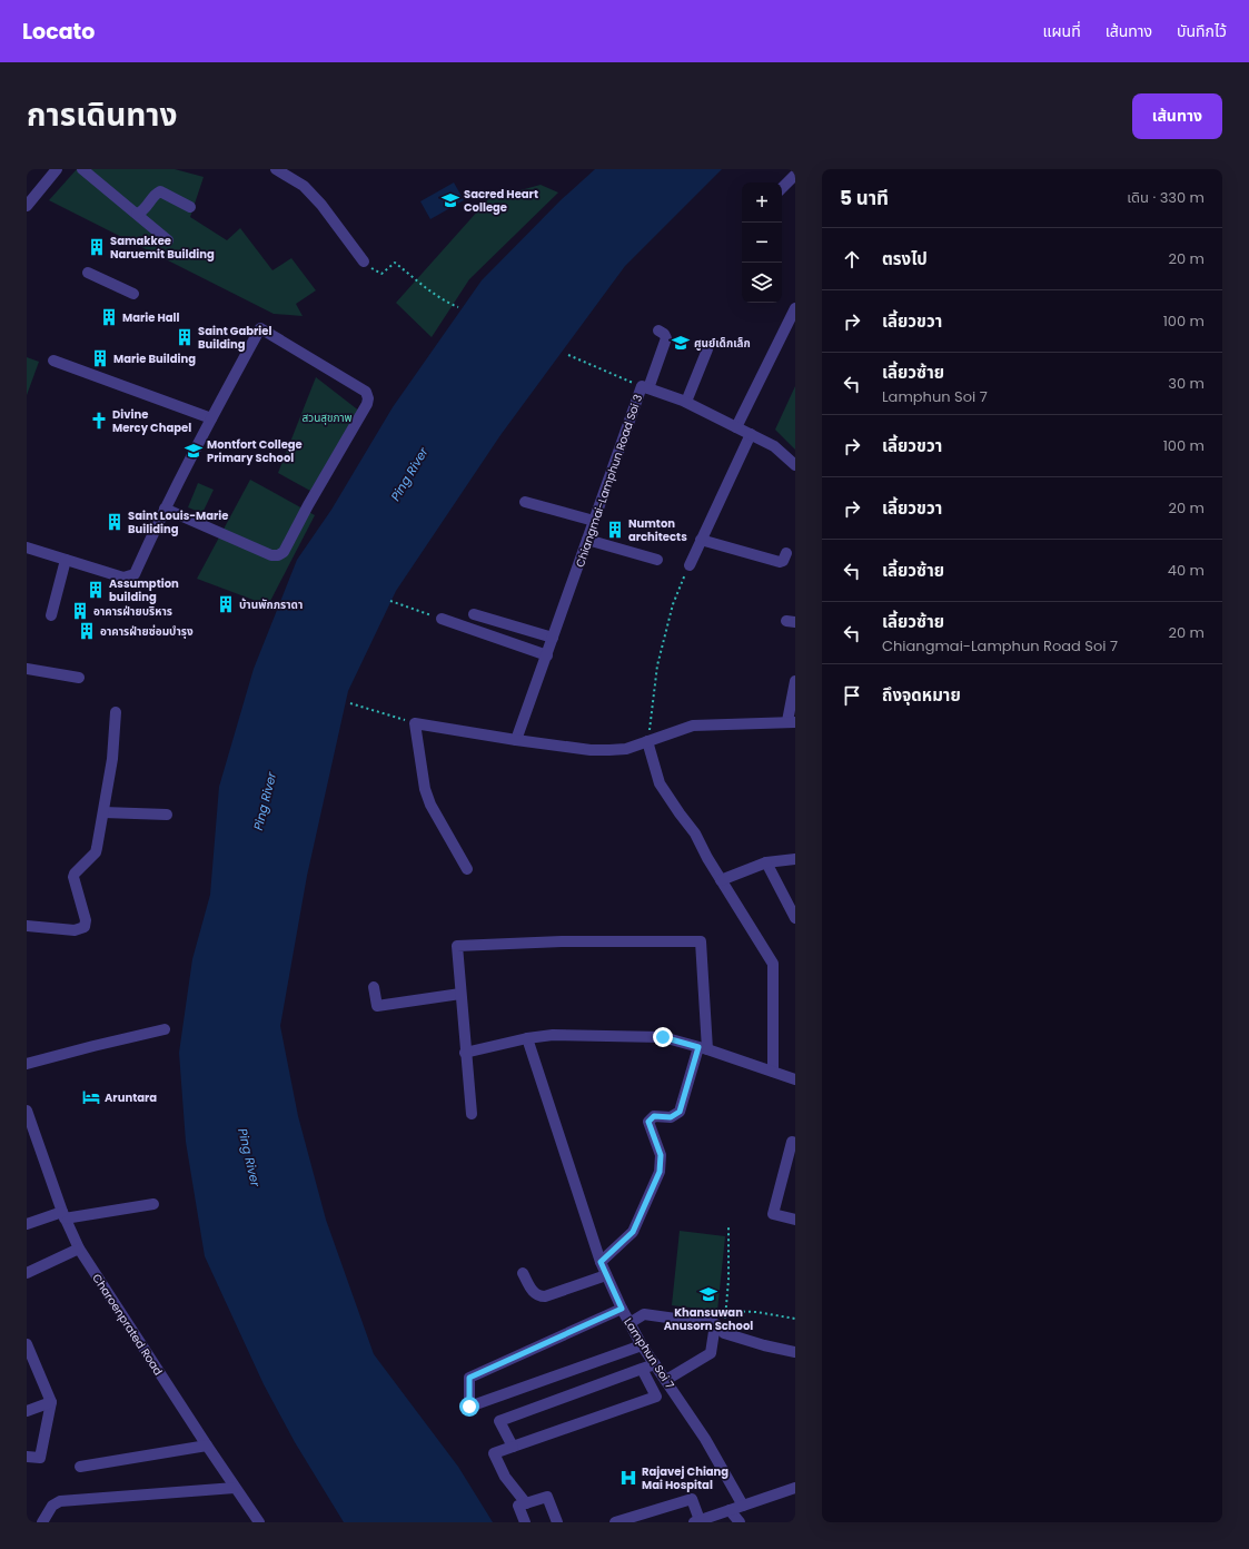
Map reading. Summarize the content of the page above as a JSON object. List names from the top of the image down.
{
  "streets": {
    "street": ["Chiangmai-Lamphun Road Soi 3", "Charoenprated Road", "Lamphun Soi 7"]
  },
  "water": ["Ping River"],
  "parks": ["สวนสุขภาพ"],
  "places": {
    "school or university": [
      "Sacred Heart College",
      "ศูนย์เด็กเล็ก",
      "Montfort College Primary School",
      "Khansuwan Anusorn School"
    ],
    "building": [
      "Samakkee Naruemit Building",
      "Marie Hall",
      "Saint Gabriel Building",
      "Marie Building",
      "Saint Louis-Marie Builiding",
      "Numton architects",
      "Assumption building",
      "บ้านพักภราดา",
      "อาคารฝ่ายบริหาร",
      "อาคารฝ่ายซ่อมบำรุง"
    ],
    "church": ["Divine Mercy Chapel"],
    "hotel": ["Aruntara"],
    "hospital": ["Rajavej Chiang Mai Hospital"]
  },
  "page": {
    "header": "Locato",
    "nav": ["แผนที่", "เส้นทาง", "บันทึกไว้"],
    "title": "การเดินทาง",
    "buttons": "เส้นทาง",
    "heading": ["5 นาที", "เดิน · 330 m"],
    "map_buttons": ["+", "−"],
    "list": [
      ["ตรงไป", "20 m"],
      ["เลี้ยวขวา", "100 m"],
      ["เลี้ยวซ้าย", "Lamphun Soi 7", "30 m"],
      ["เลี้ยวขวา", "100 m"],
      ["เลี้ยวขวา", "20 m"],
      ["เลี้ยวซ้าย", "40 m"],
      ["เลี้ยวซ้าย", "Chiangmai-Lamphun Road Soi 7", "20 m"],
      "ถึงจุดหมาย"
    ]
  }
}
